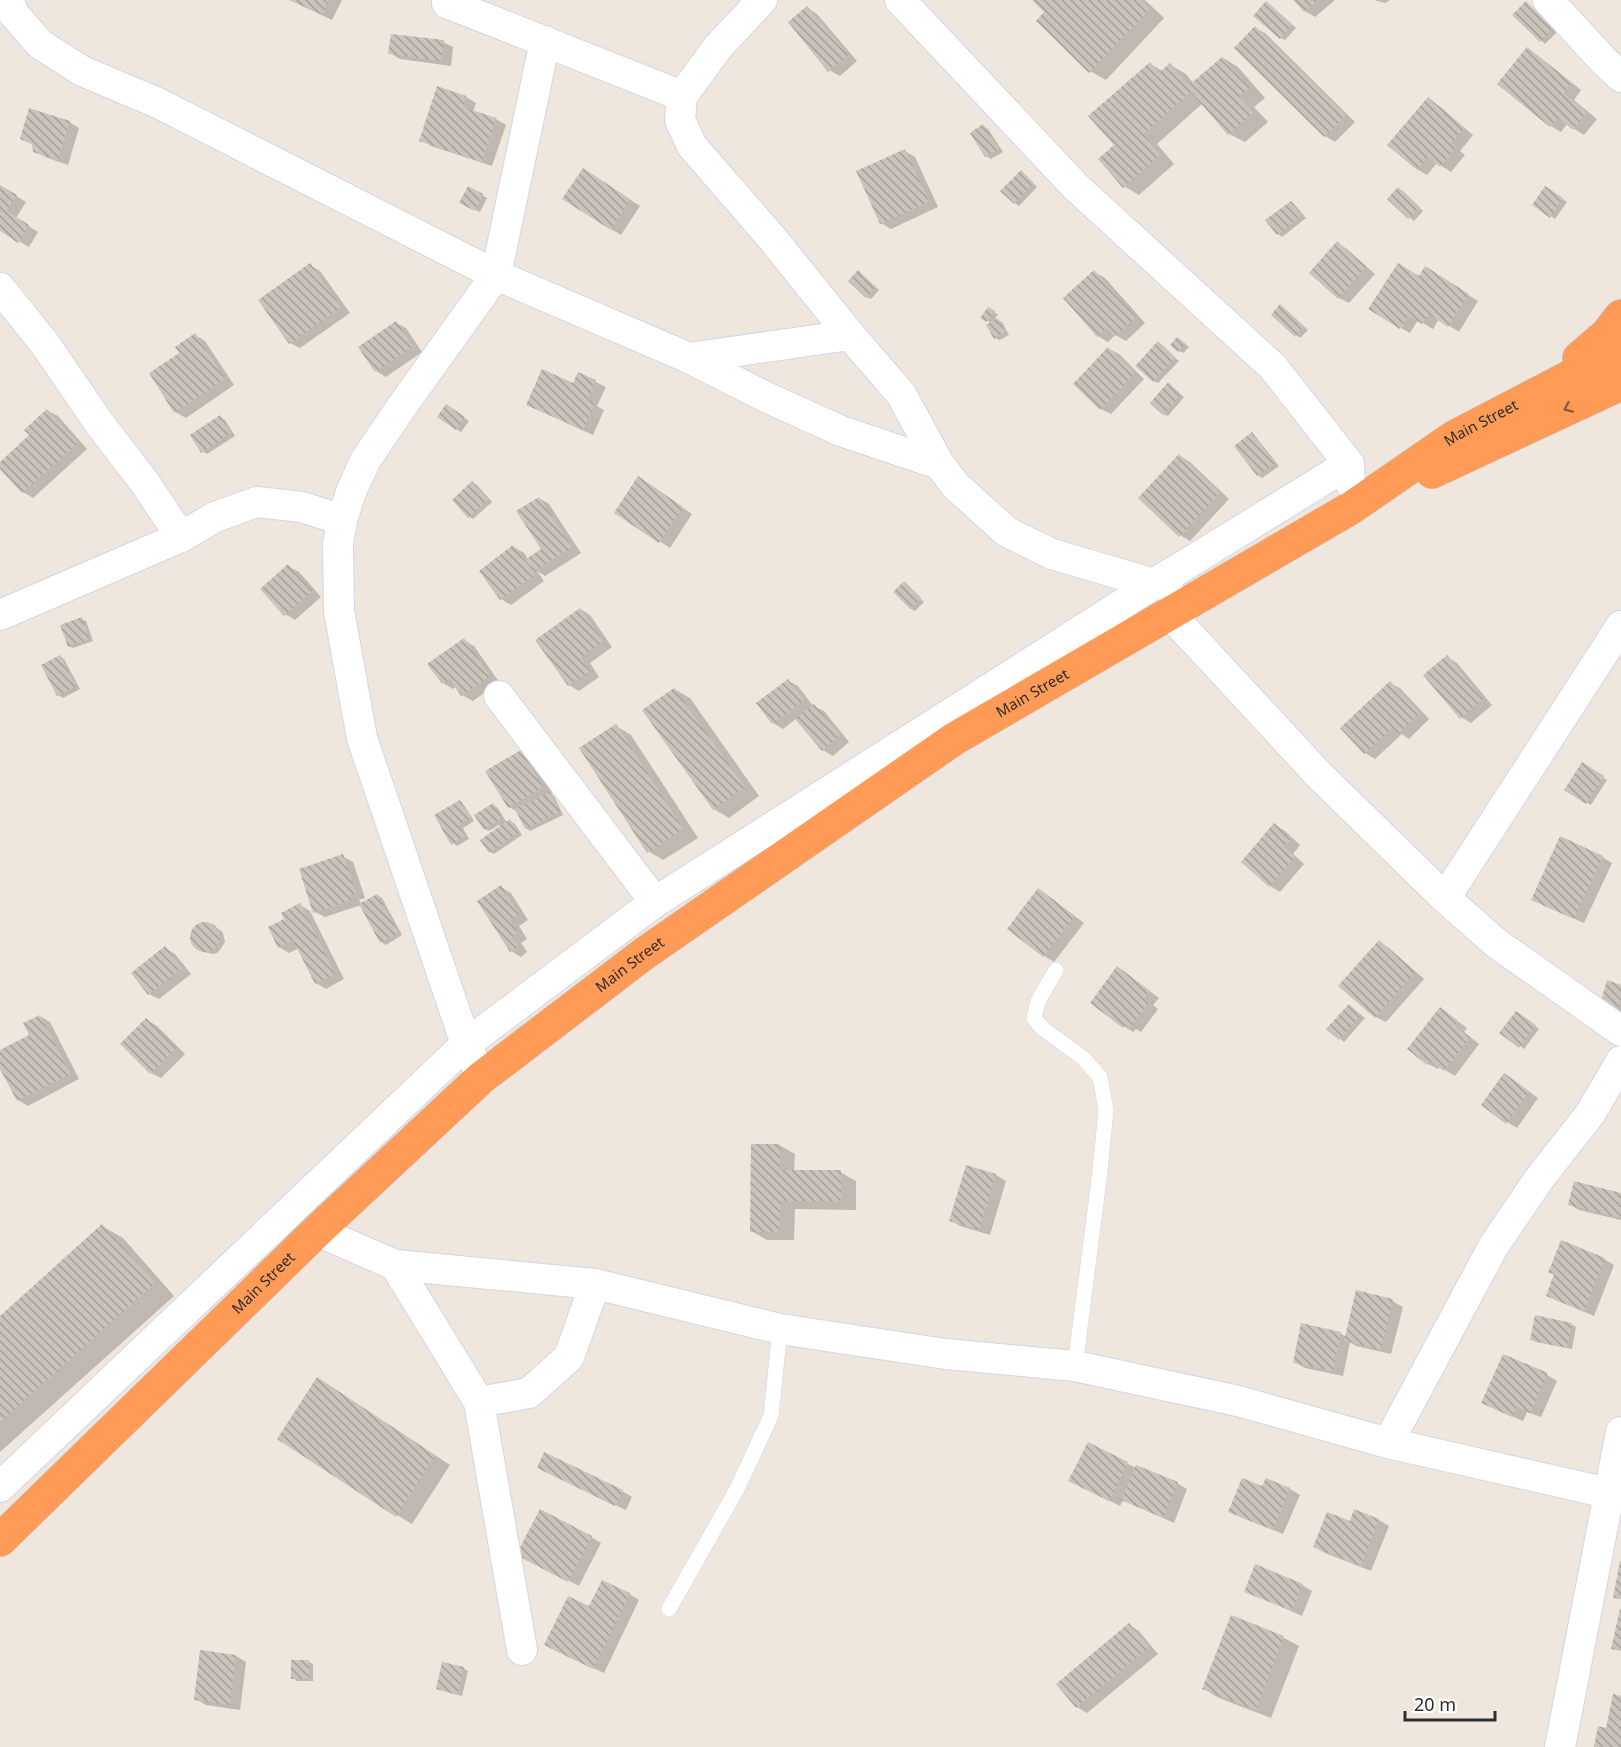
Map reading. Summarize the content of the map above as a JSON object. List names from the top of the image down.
{
  "streets": {
    "highway": ["Main Street"]
  },
  "scale_bar": "20 m"
}
